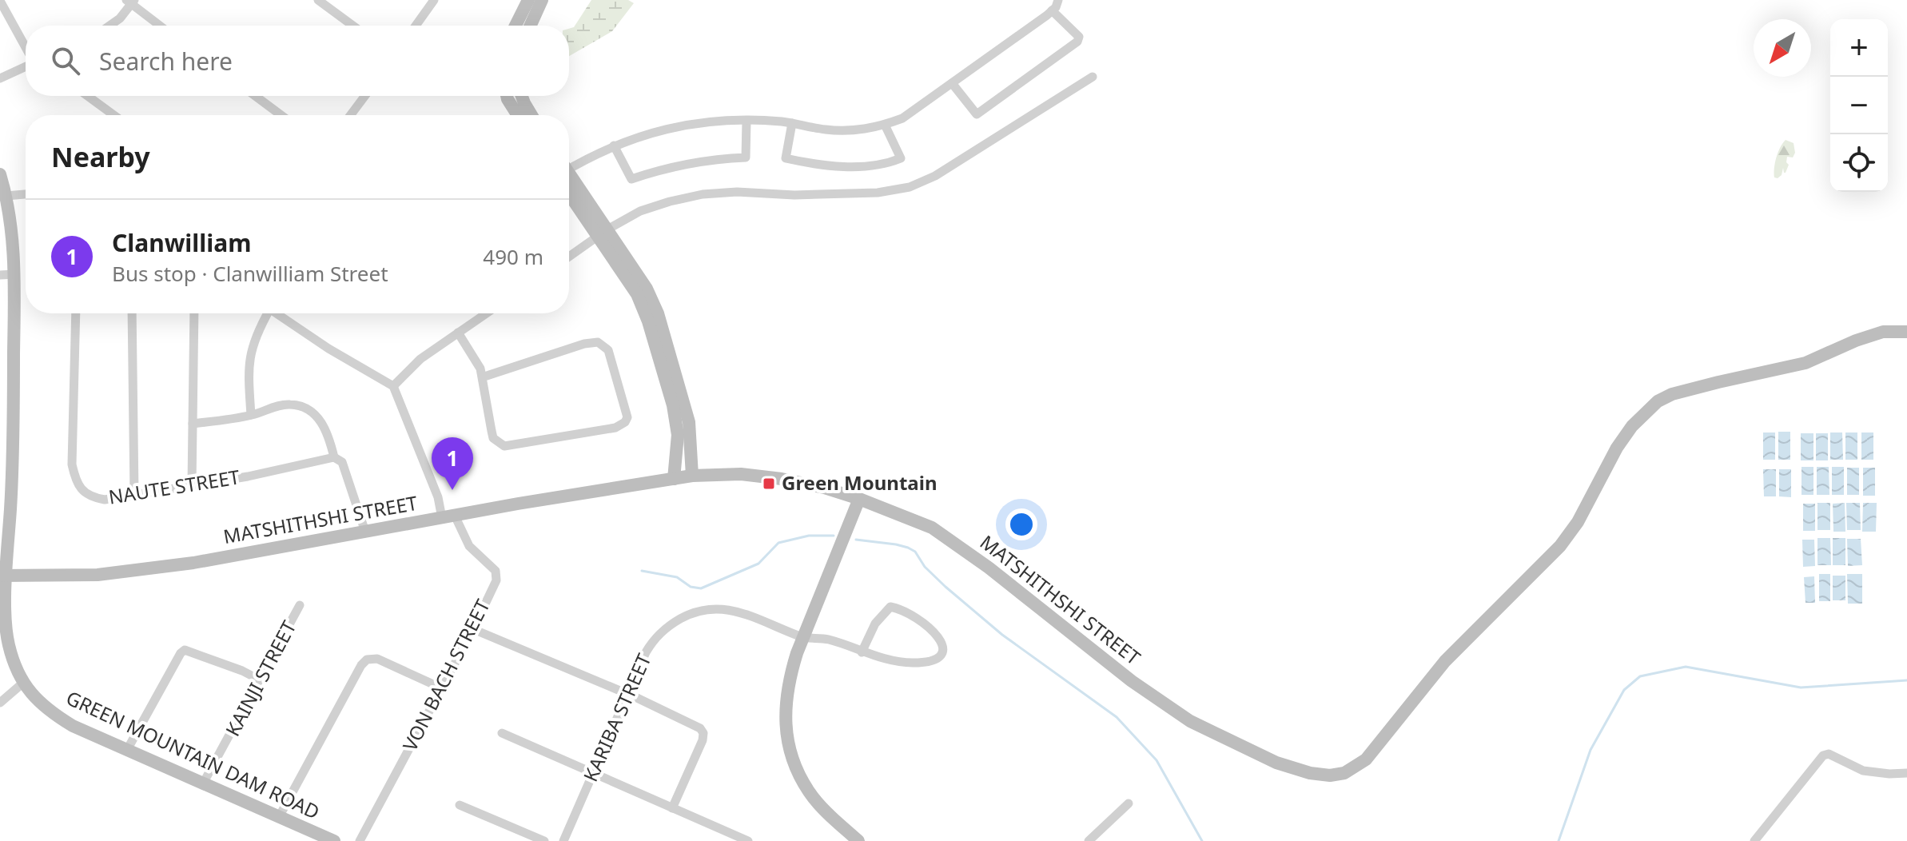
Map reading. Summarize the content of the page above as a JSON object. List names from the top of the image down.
{
  "streets": {
    "main road": ["MATSHITHSHI STREET", "GREEN MOUNTAIN DAM ROAD"],
    "street": [
      "NAUTE STREET",
      "VON BACH STREET",
      "KAINJI STREET",
      "KARIBA STREET"
    ]
  },
  "crossings": [
    ["MATSHITHSHI STREET", "VON BACH STREET"],
    ["MATSHITHSHI STREET", "GREEN MOUNTAIN DAM ROAD"],
    ["KAINJI STREET", "GREEN MOUNTAIN DAM ROAD"]
  ],
  "places": {
    "transit": ["Green Mountain"]
  },
  "north": "bottom left",
  "page": {
    "map_buttons": ["+", "−"],
    "search": "Search here",
    "heading": "Nearby",
    "list": [
      {
        "mark": "1",
        "name": "Clanwilliam",
        "note": "Bus stop · Clanwilliam Street",
        "value": "490 m"
      }
    ],
    "pins": "1"
  }
}
